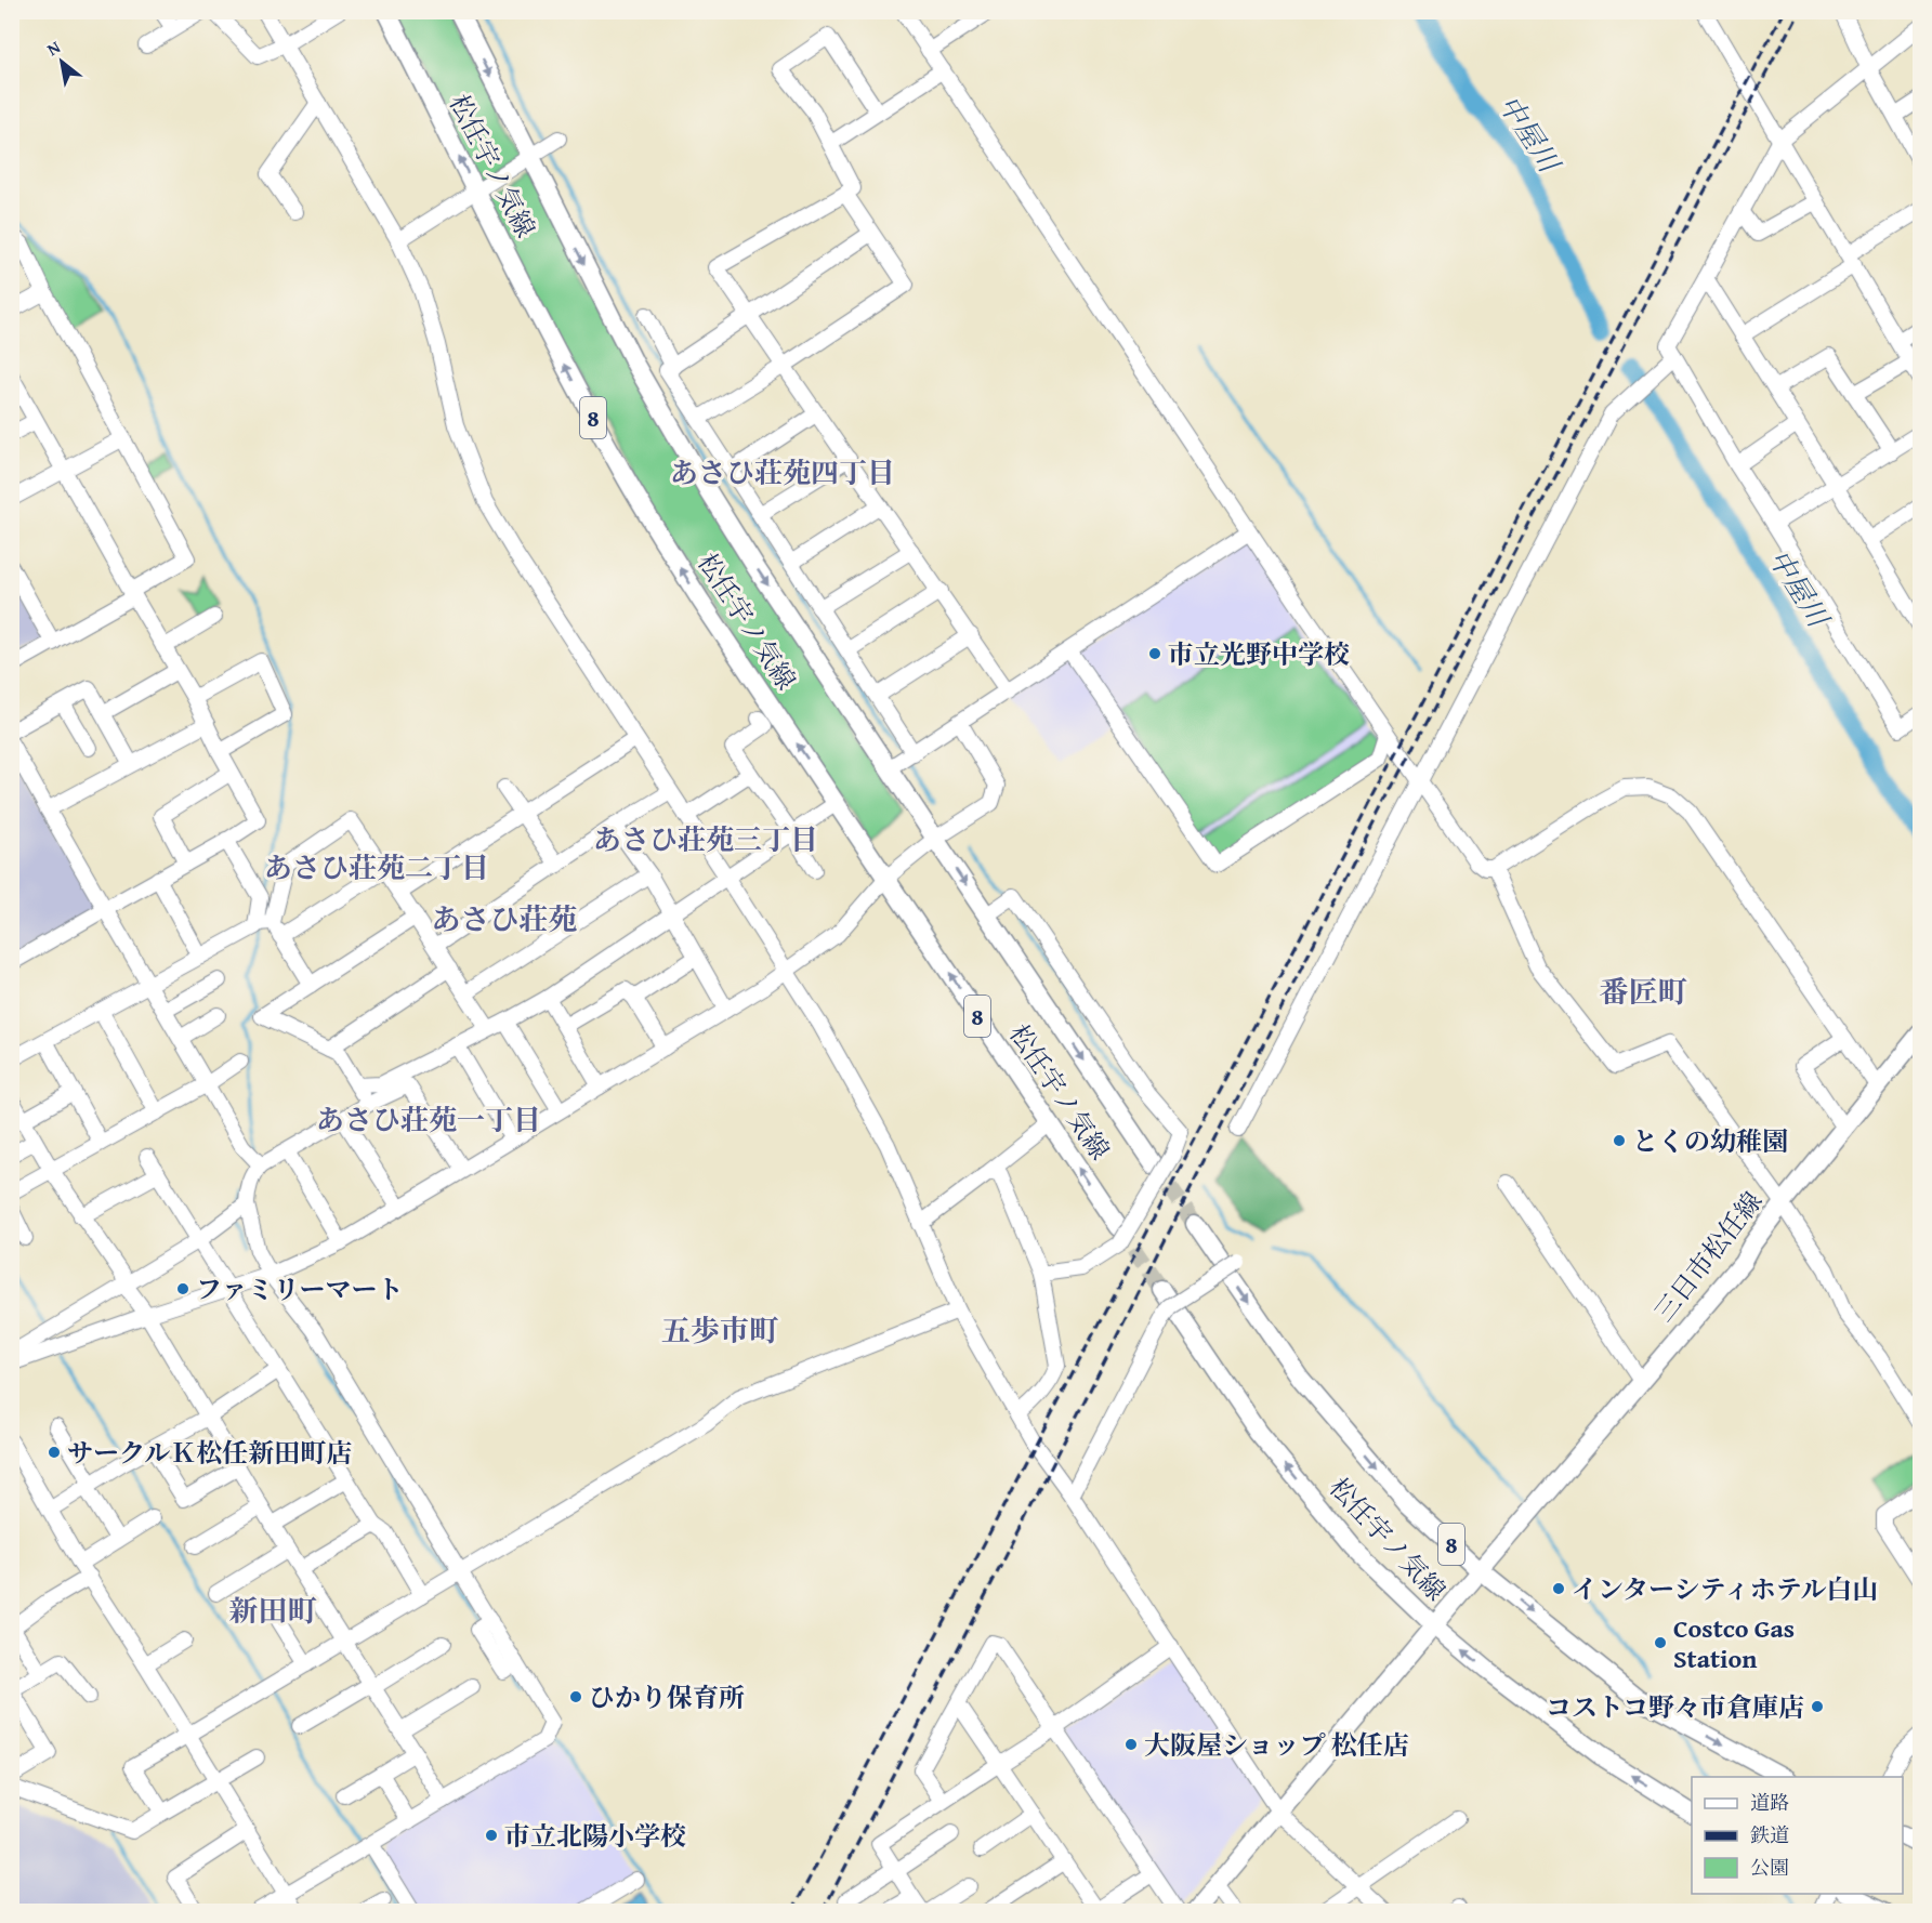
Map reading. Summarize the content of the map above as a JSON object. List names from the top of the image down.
{
  "streets": {
    "main road": ["松任宇ノ気線", "8", "三日市松任線"]
  },
  "crossings": [
    ["松任宇ノ気線", "三日市松任線"]
  ],
  "districts": [
    "あさひ荘苑四丁目",
    "あさひ荘苑三丁目",
    "あさひ荘苑二丁目",
    "あさひ荘苑",
    "番匠町",
    "あさひ荘苑一丁目",
    "五歩市町",
    "新田町"
  ],
  "water": ["中屋川"],
  "places": [
    "市立光野中学校",
    "とくの幼稚園",
    "ファミリーマート",
    "サークルＫ松任新田町店",
    "インターシティホテル白山",
    "Costco Gas Station",
    "ひかり保育所",
    "コストコ野々市倉庫店",
    "大阪屋ショップ 松任店",
    "市立北陽小学校"
  ],
  "legend": ["道路", "鉄道", "公園"],
  "north": "top left"
}
